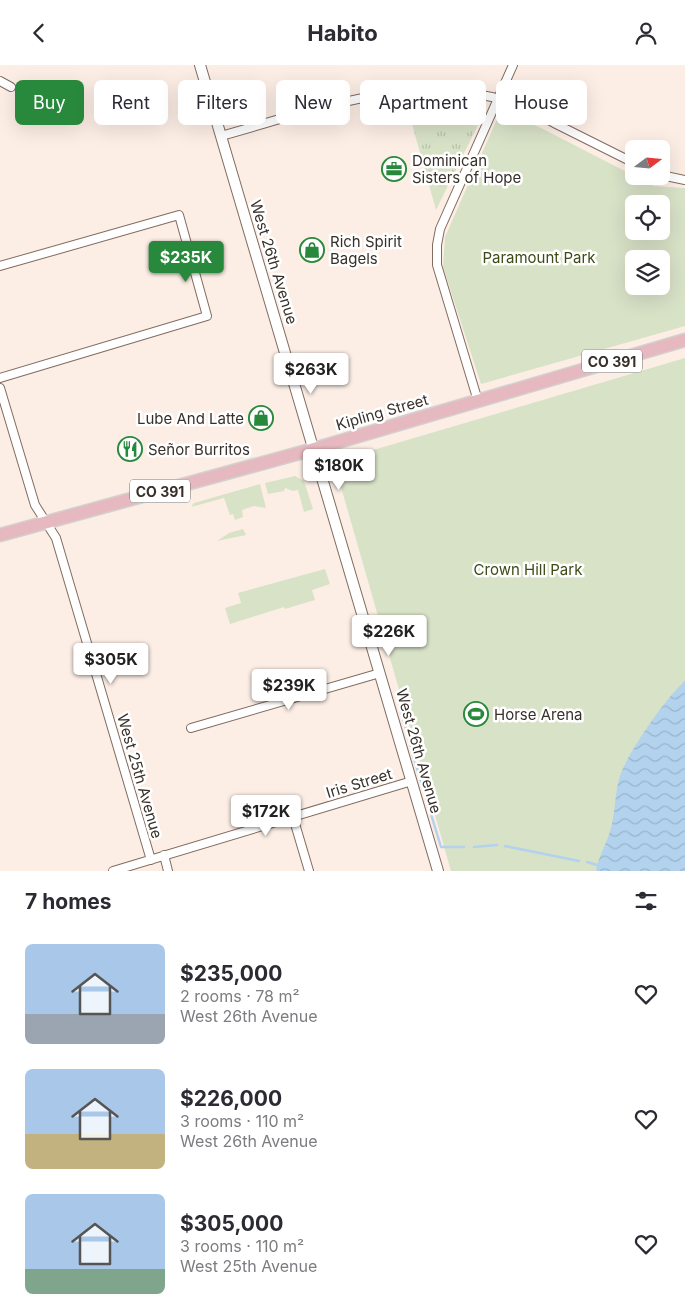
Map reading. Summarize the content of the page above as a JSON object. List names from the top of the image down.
{
  "streets": {
    "main road": ["CO 391", "Kipling Street"],
    "street": ["West 26th Avenue", "West 25th Avenue", "Iris Street"]
  },
  "crossings": [
    ["West 26th Avenue", "Kipling Street"],
    ["West 26th Avenue", "Iris Street"],
    ["Kipling Street", "West 25th Avenue"],
    ["West 25th Avenue", "Iris Street"]
  ],
  "parks": ["Paramount Park", "Crown Hill Park"],
  "places": {
    "office": ["Dominican Sisters of Hope"],
    "shop": ["Rich Spirit Bagels", "Lube And Latte"],
    "restaurant": ["Señor Burritos"],
    "sports": ["Horse Arena"]
  },
  "north": "right",
  "page": {
    "header": "Habito",
    "chip": [
      "Buy",
      "Rent",
      "Filters",
      "New",
      "Apartment",
      "House"
    ],
    "price": [
      "$235K",
      "$263K",
      "$180K",
      "$226K",
      "$305K",
      "$239K",
      "$172K"
    ],
    "heading": "7 homes",
    "list": [
      {
        "name": "$235,000",
        "note": "2 rooms · 78 m² · West 26th Avenue"
      },
      {
        "name": "$226,000",
        "note": "3 rooms · 110 m² · West 26th Avenue"
      },
      {
        "name": "$305,000",
        "note": "3 rooms · 110 m² · West 25th Avenue"
      }
    ]
  }
}
